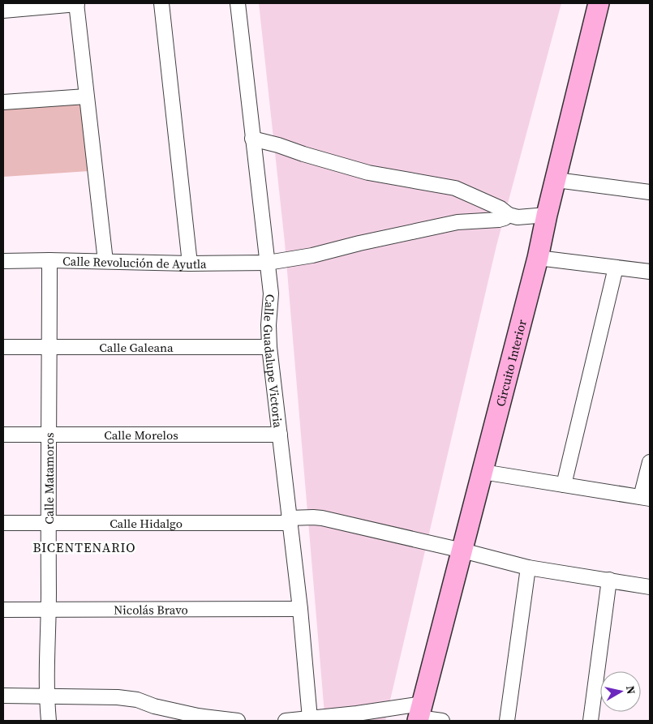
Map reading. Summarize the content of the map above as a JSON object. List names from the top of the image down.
{
  "streets": {
    "main road": ["Circuito Interior"],
    "street": [
      "Calle Revolución de Ayutla",
      "Calle Galeana",
      "Calle Guadalupe Victoria",
      "Calle Morelos",
      "Calle Matamoros",
      "Calle Hidalgo",
      "Nicolás Bravo"
    ]
  },
  "crossings": [
    ["Calle Revolución de Ayutla", "Calle Guadalupe Victoria"],
    ["Calle Revolución de Ayutla", "Calle Matamoros"],
    ["Calle Galeana", "Calle Guadalupe Victoria"],
    ["Calle Galeana", "Calle Matamoros"],
    ["Calle Guadalupe Victoria", "Calle Morelos"],
    ["Calle Guadalupe Victoria", "Calle Hidalgo"],
    ["Calle Guadalupe Victoria", "Nicolás Bravo"],
    ["Circuito Interior", "Calle Hidalgo"],
    ["Calle Morelos", "Calle Matamoros"],
    ["Calle Matamoros", "Calle Hidalgo"],
    ["Calle Matamoros", "Nicolás Bravo"]
  ],
  "districts": ["BICENTENARIO"],
  "north": "right"
}
